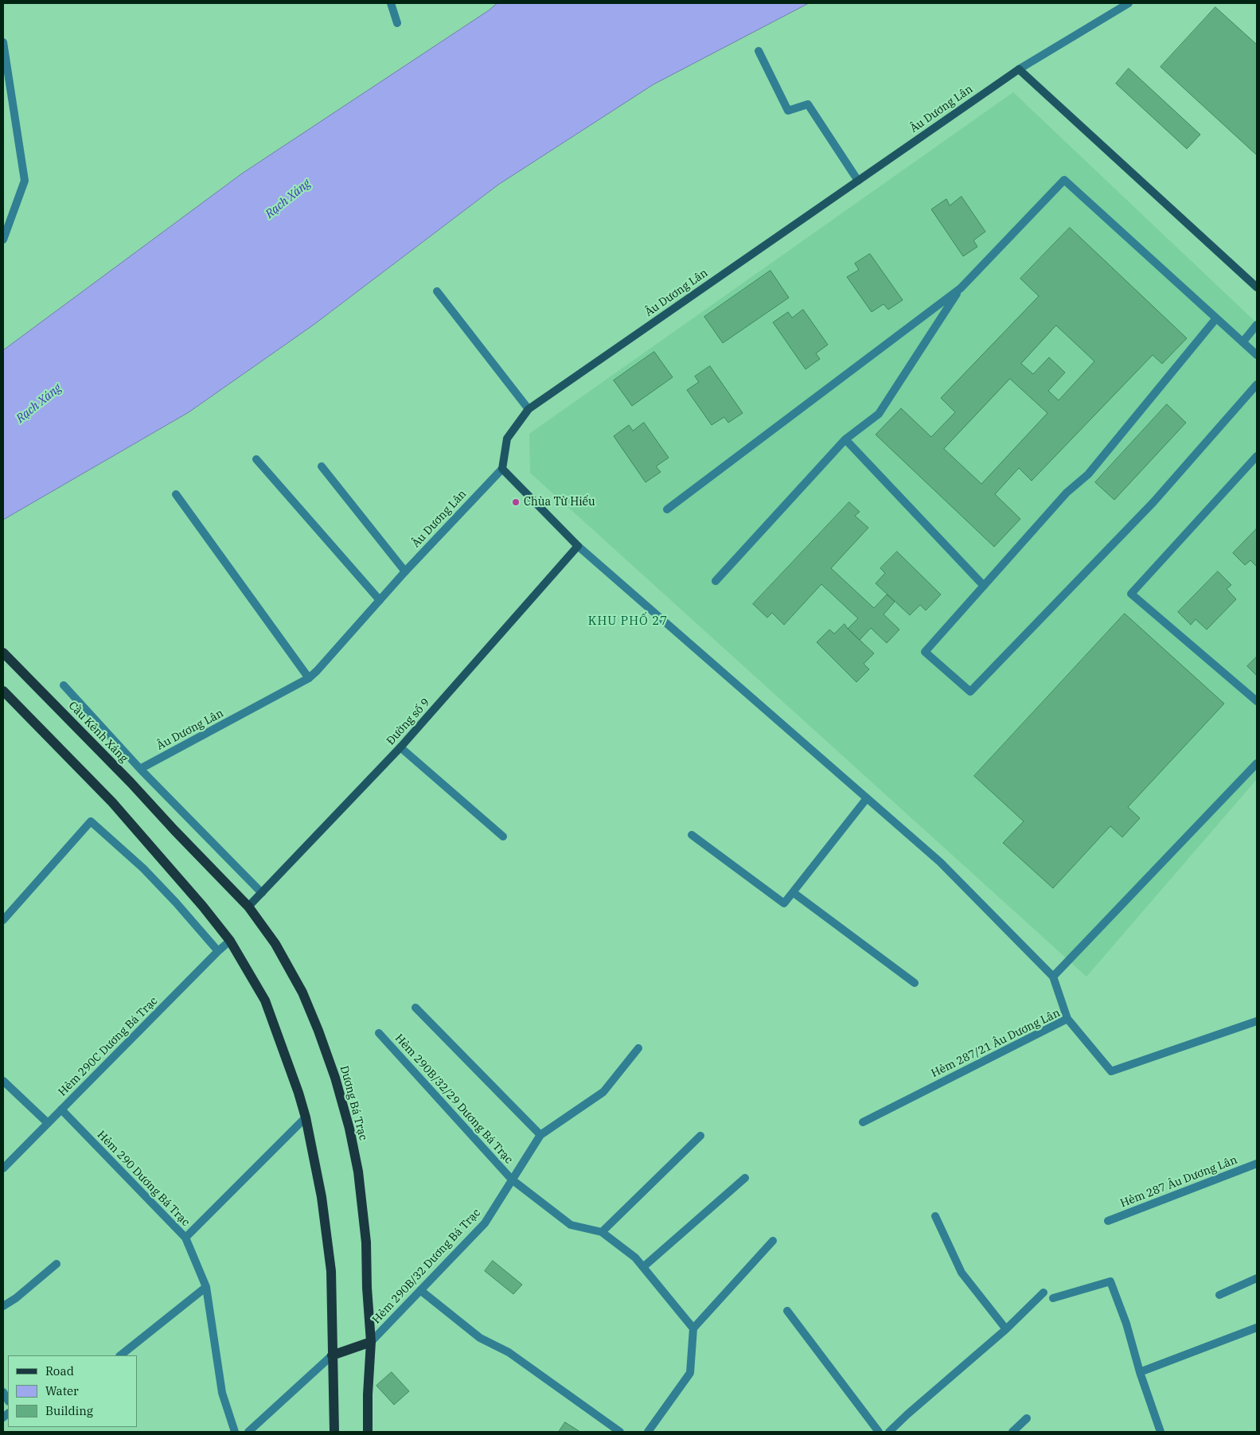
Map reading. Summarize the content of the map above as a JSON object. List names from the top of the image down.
{
  "streets": {
    "main road": ["Cầu Kênh Xáng", "Dương Bá Trạc"],
    "street": [
      "Âu Dương Lân",
      "Đường số 9",
      "Hẻm 287/21 Âu Dương Lân",
      "Hẻm 290C Dương Bá Trạc",
      "Hẻm 290B/32/29 Dương Bá Trạc",
      "Hẻm 290 Dương Bá Trạc",
      "Hẻm 287 Âu Dương Lân",
      "Hẻm 290B/32 Dương Bá Trạc"
    ]
  },
  "crossings": [
    ["Đường số 9", "Dương Bá Trạc"],
    ["Cầu Kênh Xáng", "Dương Bá Trạc"],
    ["Hẻm 290C Dương Bá Trạc", "Hẻm 290 Dương Bá Trạc"],
    ["Hẻm 290B/32/29 Dương Bá Trạc", "Hẻm 290B/32 Dương Bá Trạc"],
    ["Dương Bá Trạc", "Hẻm 290B/32 Dương Bá Trạc"]
  ],
  "districts": ["KHU PHỐ 27"],
  "water": ["Rạch Xáng"],
  "places": ["Chùa Từ Hiếu"],
  "legend": ["Road", "Water", "Building"]
}
